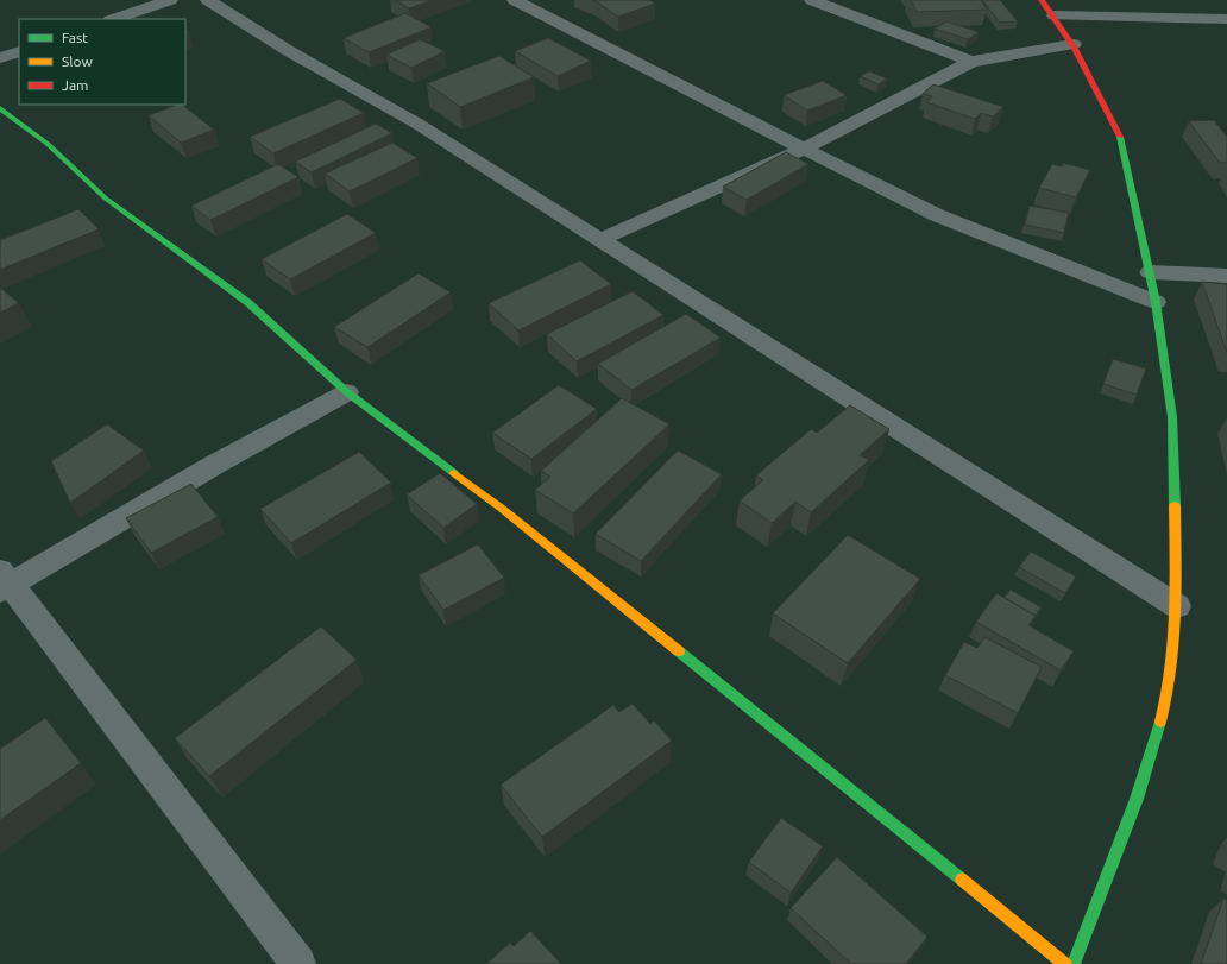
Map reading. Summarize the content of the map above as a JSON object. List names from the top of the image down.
{
  "legend": ["Fast", "Slow", "Jam"]
}
